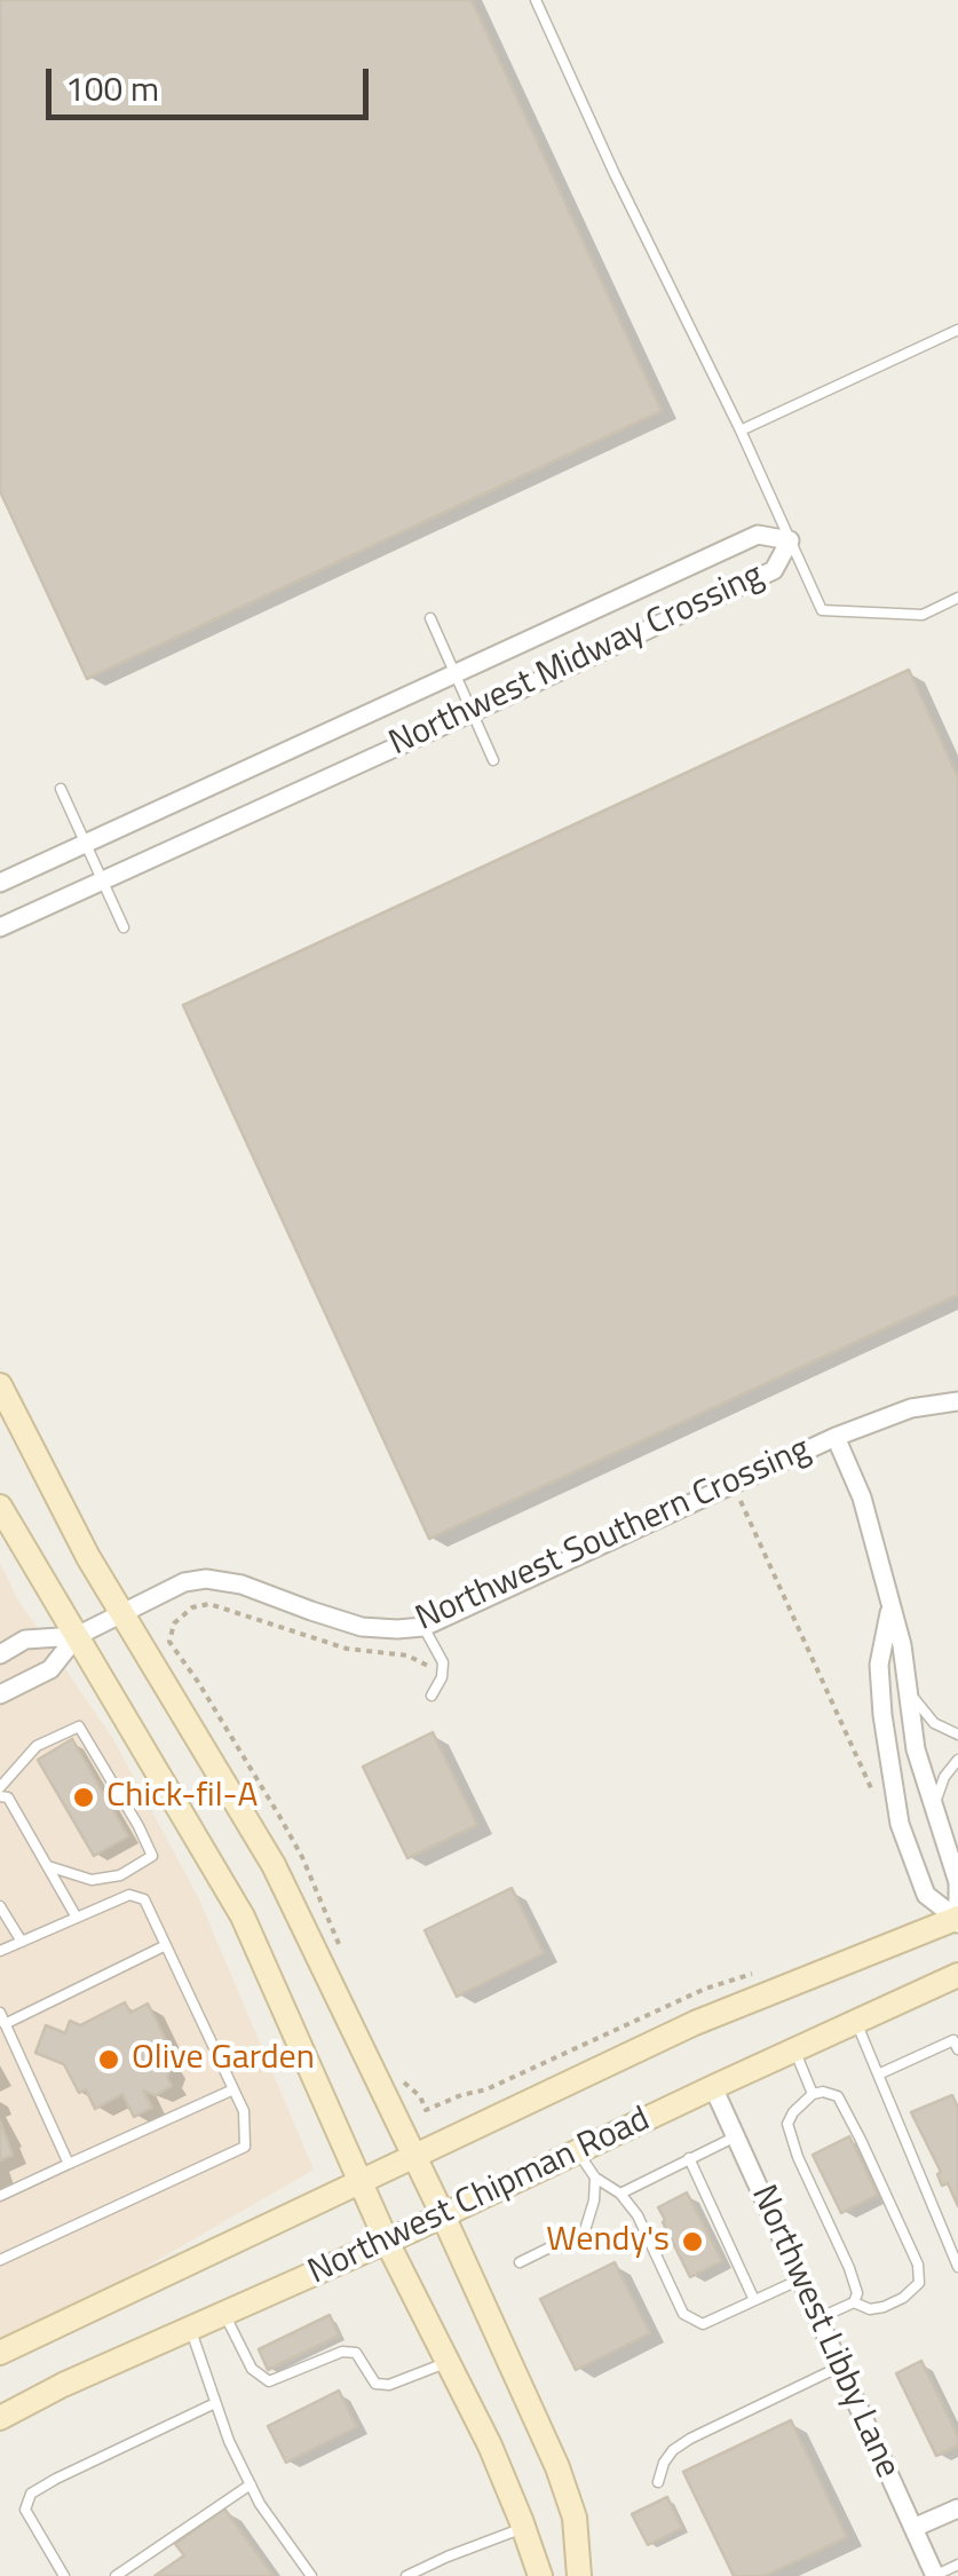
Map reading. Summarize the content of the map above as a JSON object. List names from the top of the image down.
{
  "streets": {
    "street": [
      "Northwest Midway Crossing",
      "Northwest Southern Crossing",
      "Northwest Chipman Road",
      "Northwest Libby Lane"
    ]
  },
  "crossings": [
    ["Northwest Chipman Road", "Northwest Libby Lane"]
  ],
  "places": ["Chick-fil-A", "Olive Garden", "Wendy's"],
  "scale_bar": "100 m"
}
